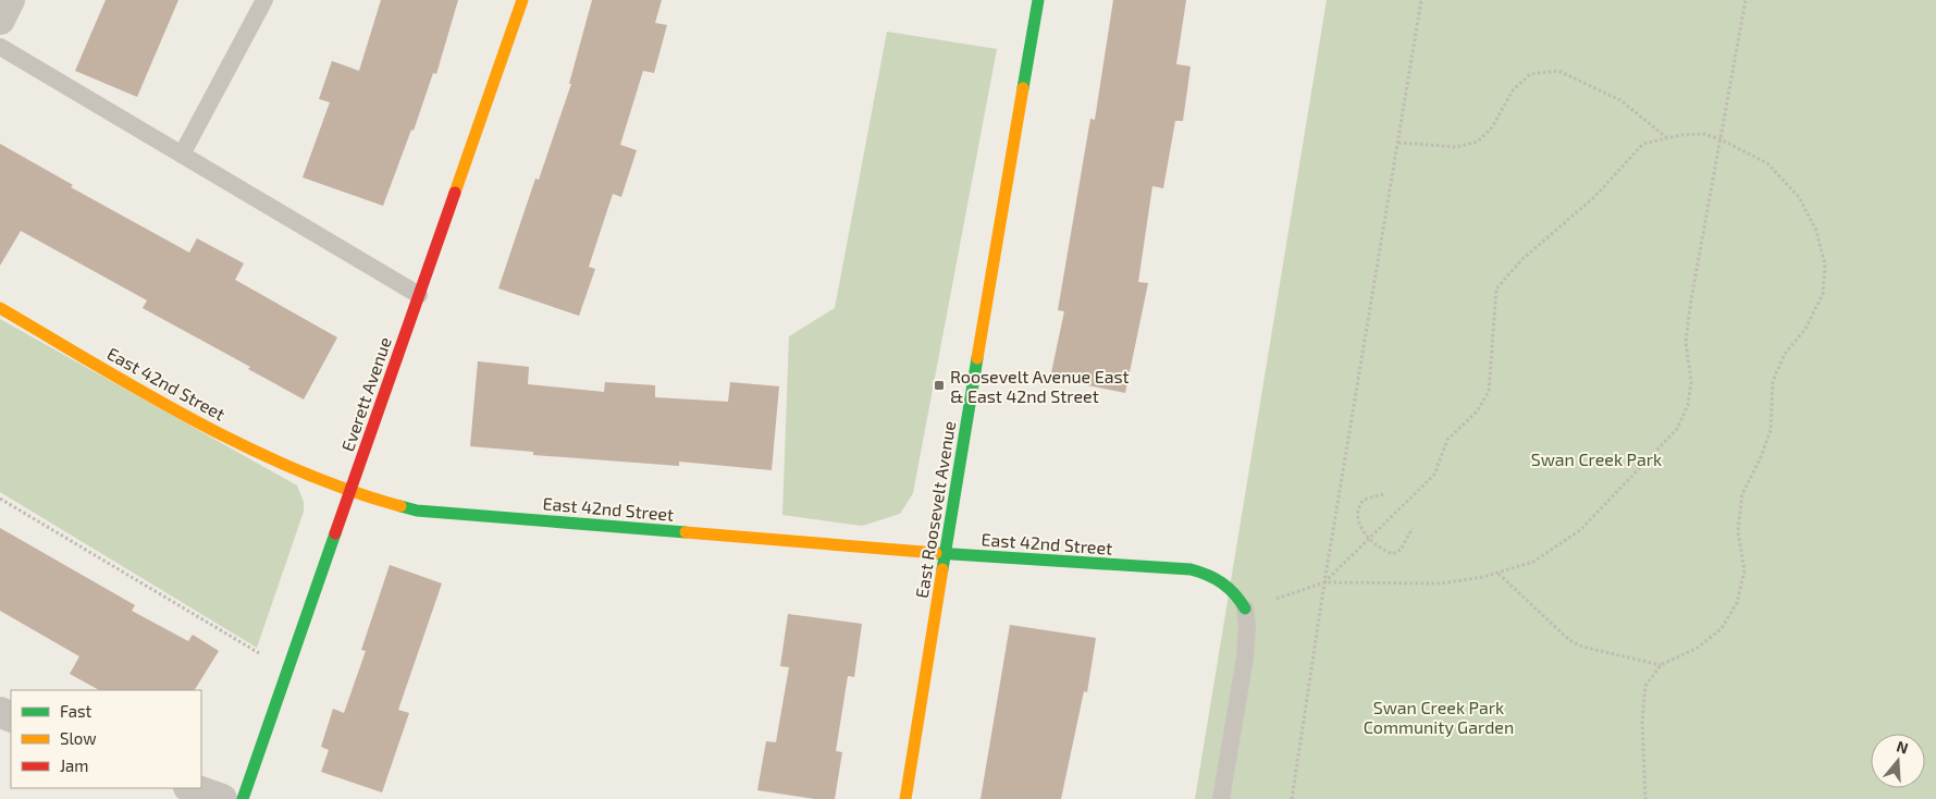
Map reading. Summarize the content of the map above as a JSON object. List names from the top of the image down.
{
  "streets": {
    "street": ["East 42nd Street", "Everett Avenue", "East Roosevelt Avenue"]
  },
  "crossings": [
    ["East 42nd Street", "Everett Avenue"],
    ["East 42nd Street", "East Roosevelt Avenue"]
  ],
  "parks": ["Swan Creek Park", "Swan Creek Park Community Garden"],
  "places": {
    "transit": ["Roosevelt Avenue East & East 42nd Street"]
  },
  "legend": ["Fast", "Slow", "Jam"],
  "north": "top"
}
